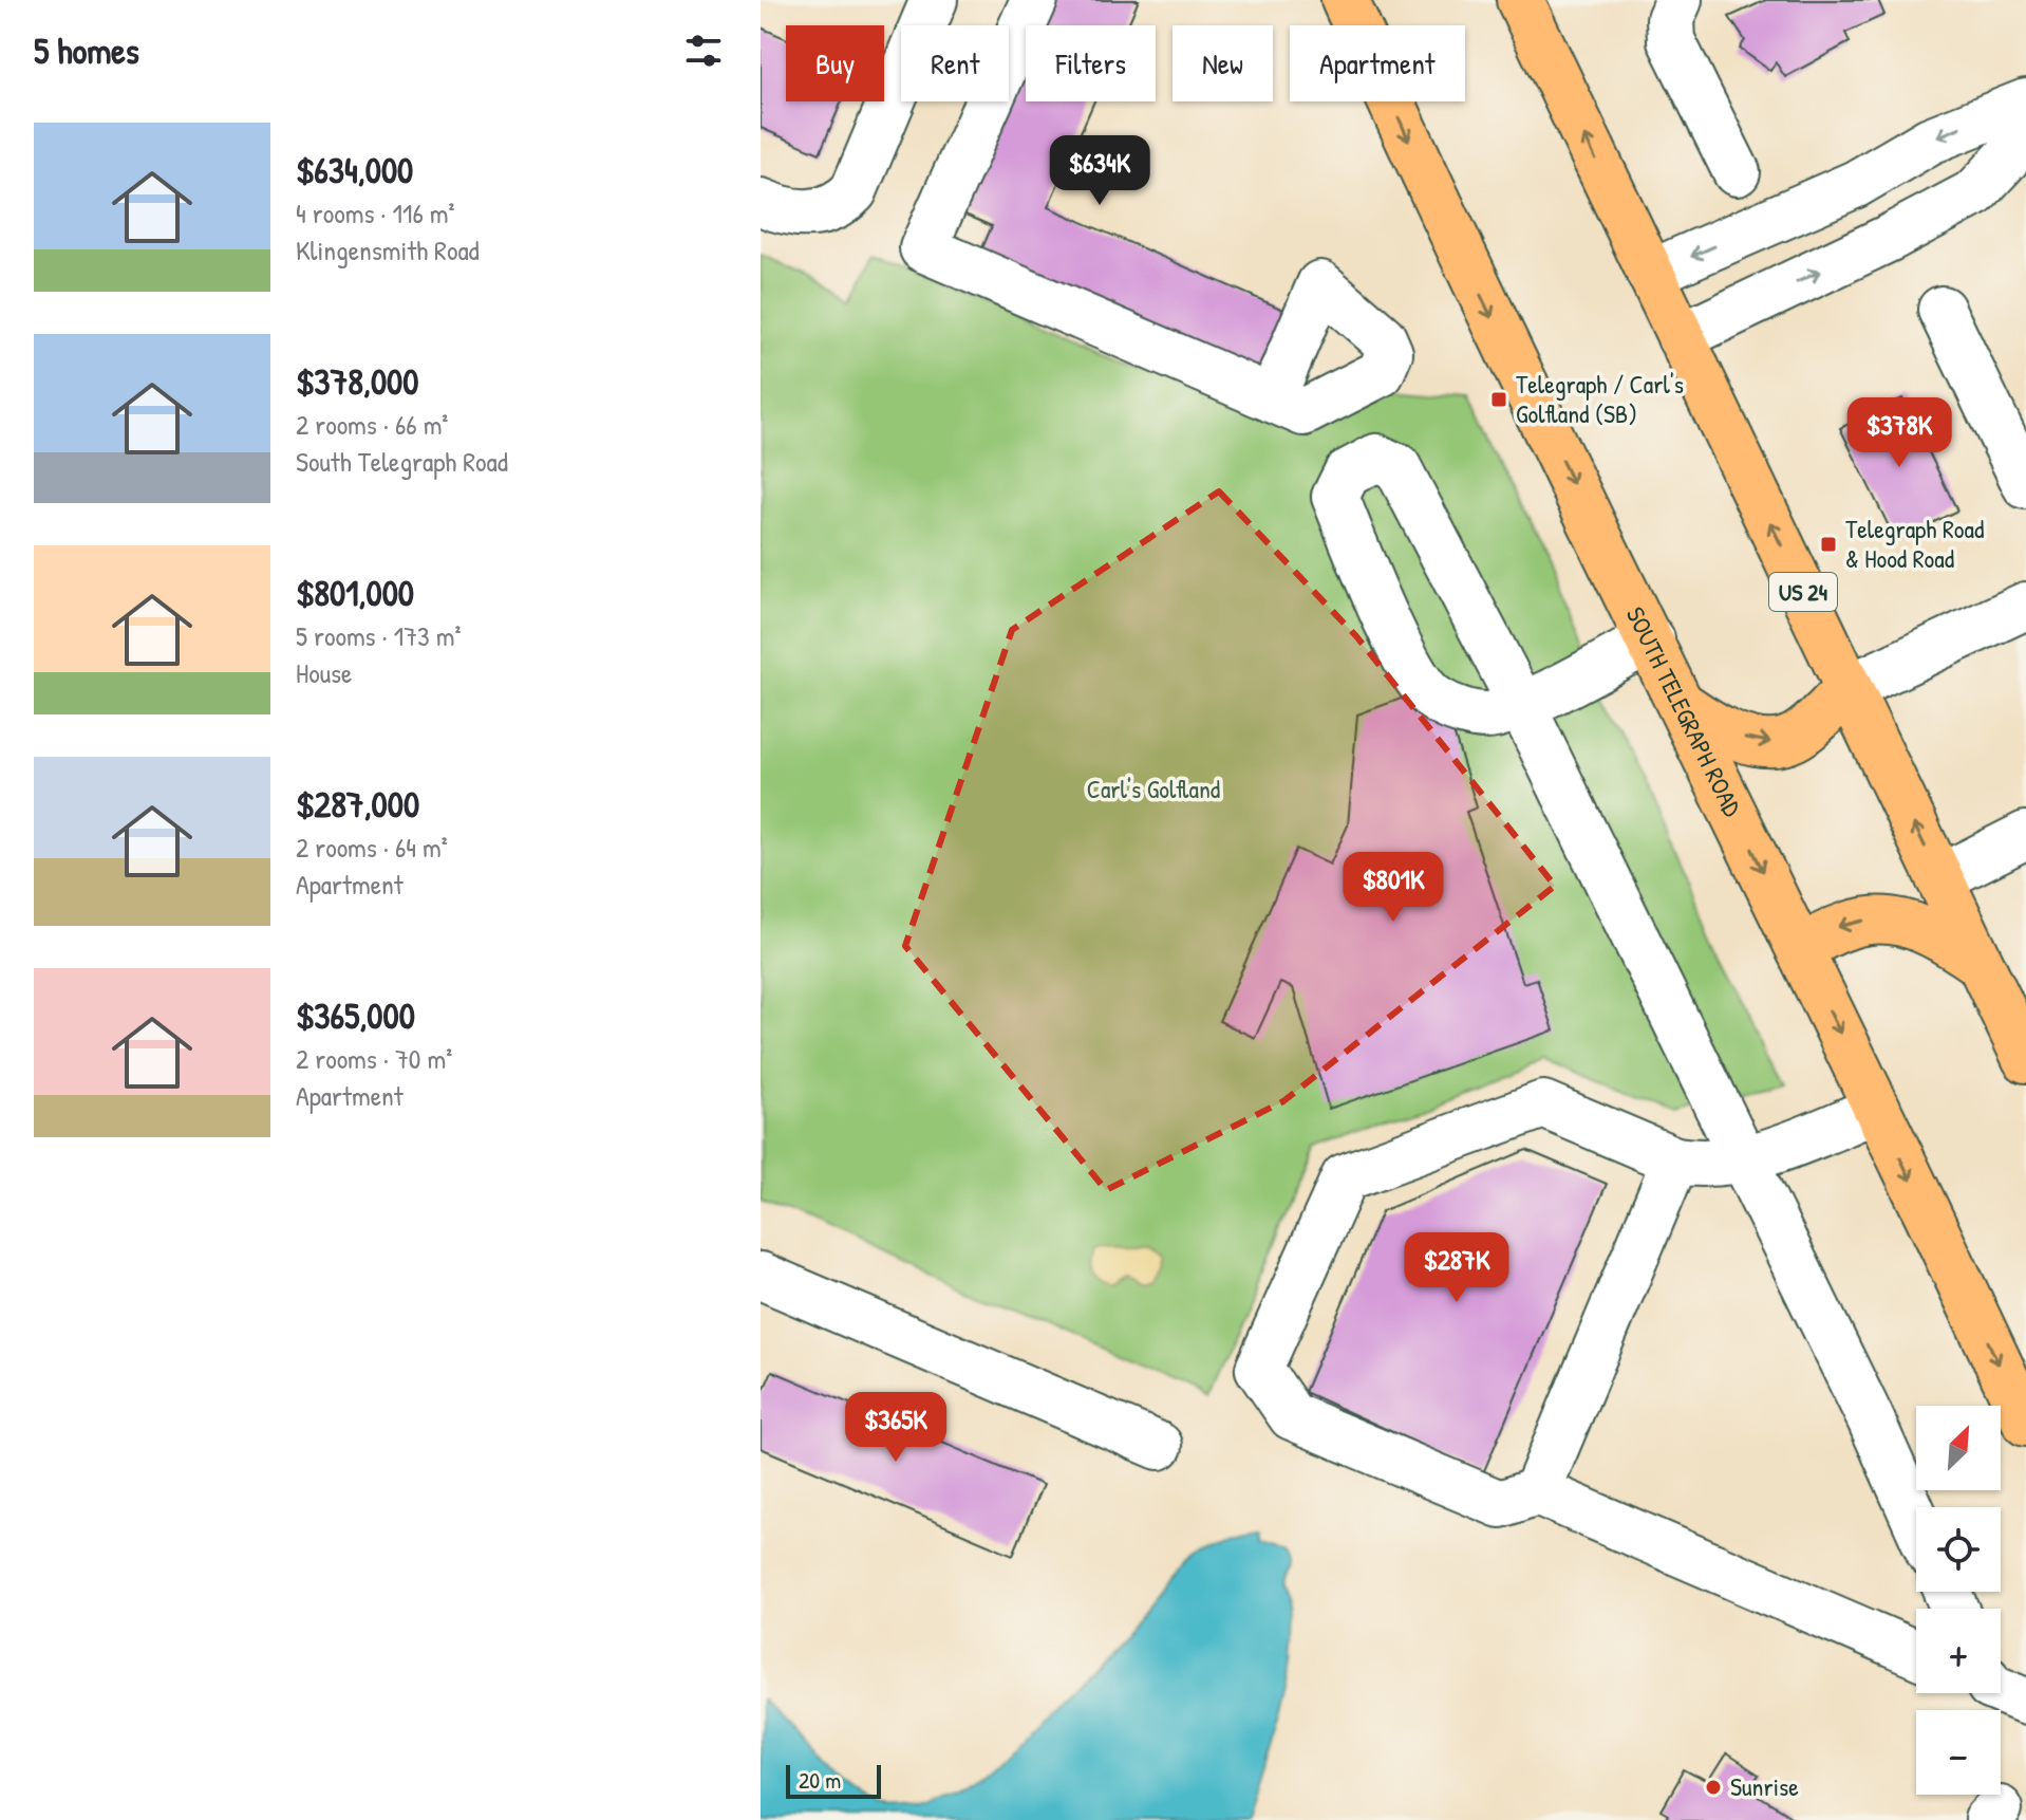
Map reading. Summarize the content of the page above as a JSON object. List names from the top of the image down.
{
  "streets": {
    "highway": ["US 24", "SOUTH TELEGRAPH ROAD"]
  },
  "parks": ["Carl's Golfland"],
  "places": {
    "transit": ["Telegraph / Carl's Golfland (SB)", "Telegraph Road & Hood Road"],
    "other": ["Sunrise"]
  },
  "scale_bar": "20 m",
  "north": "top right",
  "page": {
    "heading": "5 homes",
    "chip": [
      "Buy",
      "Rent",
      "Filters",
      "New",
      "Apartment"
    ],
    "list": [
      {
        "name": "$634,000",
        "note": "4 rooms · 116 m² · Klingensmith Road"
      },
      {
        "name": "$378,000",
        "note": "2 rooms · 66 m² · South Telegraph Road"
      },
      {
        "name": "$801,000",
        "note": "5 rooms · 173 m² · House"
      },
      {
        "name": "$287,000",
        "note": "2 rooms · 64 m² · Apartment"
      },
      {
        "name": "$365,000",
        "note": "2 rooms · 70 m² · Apartment"
      }
    ],
    "price": [
      "$634K",
      "$378K",
      "$801K",
      "$287K",
      "$365K"
    ],
    "map_buttons": ["+", "−"],
    "scale": "20 m"
  }
}
